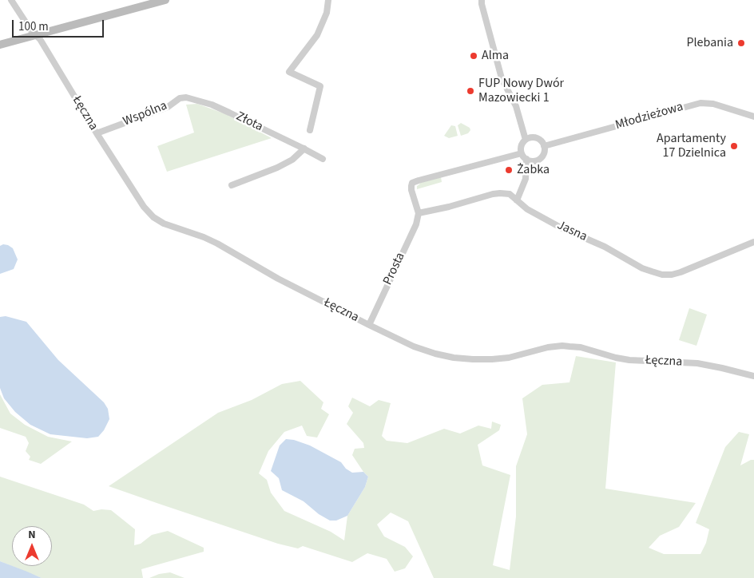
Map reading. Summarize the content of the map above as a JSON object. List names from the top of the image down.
{
  "streets": {
    "street": [
      "Łęczna",
      "Wspólna",
      "Młodzieżowa",
      "Złota",
      "Jasna",
      "Prosta"
    ]
  },
  "crossings": [
    ["Łęczna", "Wspólna"],
    ["Łęczna", "Prosta"],
    ["Wspólna", "Złota"],
    ["Jasna", "Prosta"]
  ],
  "places": [
    "Plebania",
    "Alma",
    "FUP Nowy Dwór Mazowiecki 1",
    "Apartamenty 17 Dzielnica",
    "Żabka"
  ],
  "scale_bar": "100 m",
  "north": "top"
}
